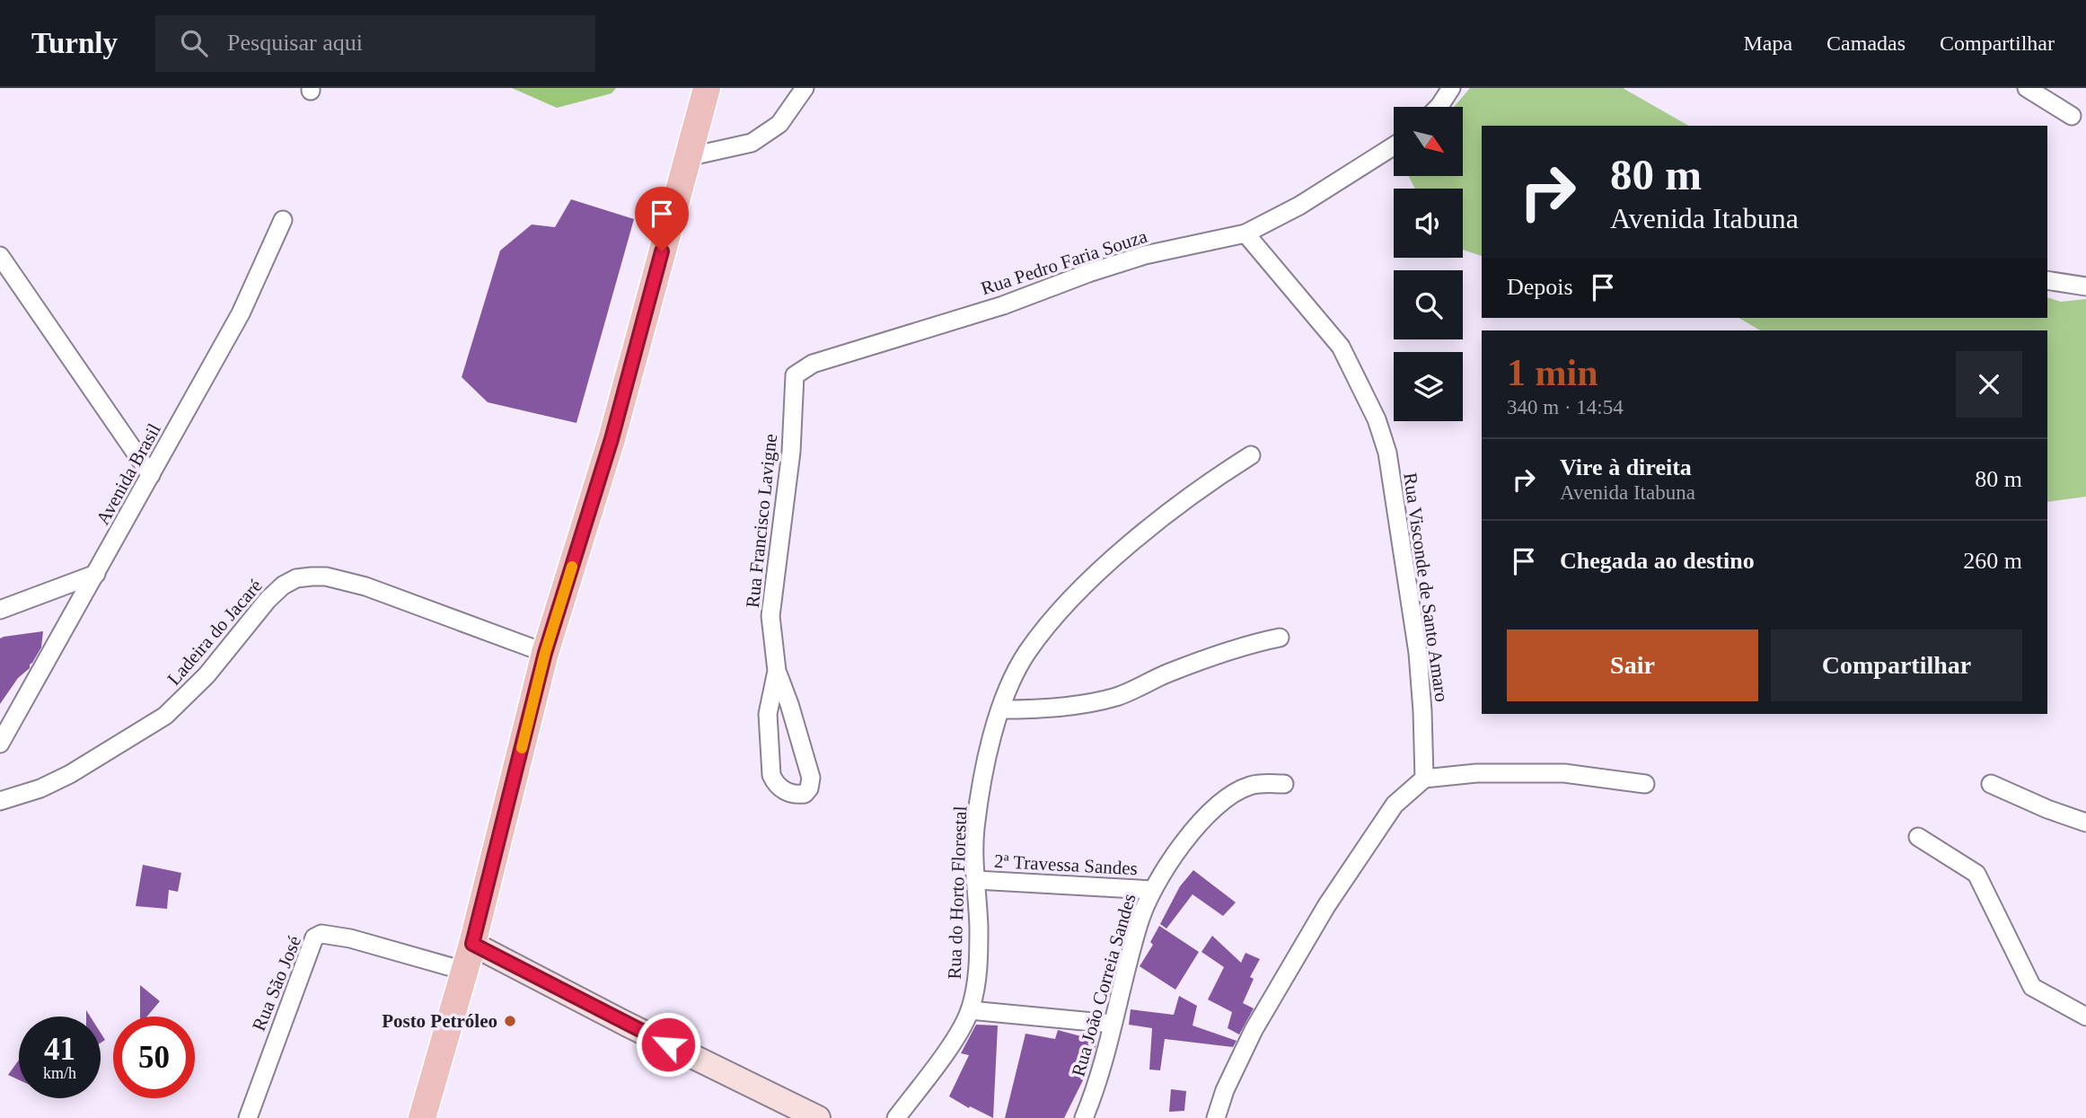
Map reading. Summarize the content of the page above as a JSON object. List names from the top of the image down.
{
  "streets": {
    "street": [
      "Rua Pedro Faria Souza",
      "Avenida Brasil",
      "Rua Francisco Lavigne",
      "Rua Visconde de Santo Amaro",
      "Ladeira do Jacaré",
      "2ª Travessa Sandes",
      "Rua do Horto Florestal",
      "Rua São José",
      "Rua João Correia Sandes"
    ]
  },
  "crossings": [
    ["Rua Pedro Faria Souza", "Rua Francisco Lavigne"],
    ["Rua Pedro Faria Souza", "Rua Visconde de Santo Amaro"],
    ["2ª Travessa Sandes", "Rua do Horto Florestal"],
    ["2ª Travessa Sandes", "Rua João Correia Sandes"]
  ],
  "places": ["Posto Petróleo"],
  "north": "bottom right",
  "page": {
    "header": "Turnly",
    "search": "Pesquisar aqui",
    "nav": ["Mapa", "Camadas", "Compartilhar"],
    "turn": ["80 m", "Avenida Itabuna"],
    "then": "Depois",
    "heading": ["1 min", "340 m · 14:54"],
    "list": [
      {
        "name": "Vire à direita",
        "note": "Avenida Itabuna",
        "value": "80 m"
      },
      {
        "name": "Chegada ao destino",
        "value": "260 m"
      }
    ],
    "buttons": ["Sair", "Compartilhar"],
    "speed": "41 km/h",
    "limit": "50"
  }
}
